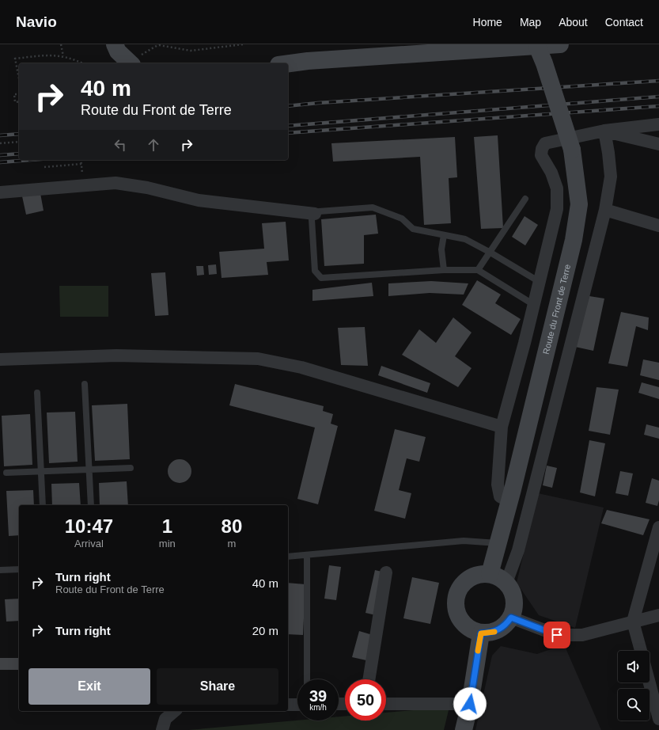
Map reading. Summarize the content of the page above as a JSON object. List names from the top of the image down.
{
  "streets": {
    "main road": ["Route du Front de Terre"]
  },
  "page": {
    "header": "Navio",
    "nav": [
      "Home",
      "Map",
      "About",
      "Contact"
    ],
    "turn": ["40 m", "Route du Front de Terre"],
    "eta": [
      "10:47",
      "Arrival",
      "1",
      "min",
      "80",
      "m"
    ],
    "list": [
      {
        "name": "Turn right",
        "note": "Route du Front de Terre",
        "value": "40 m"
      },
      {
        "name": "Turn right",
        "value": "20 m"
      }
    ],
    "buttons": ["Exit", "Share"],
    "speed": "39 km/h",
    "limit": "50"
  }
}
